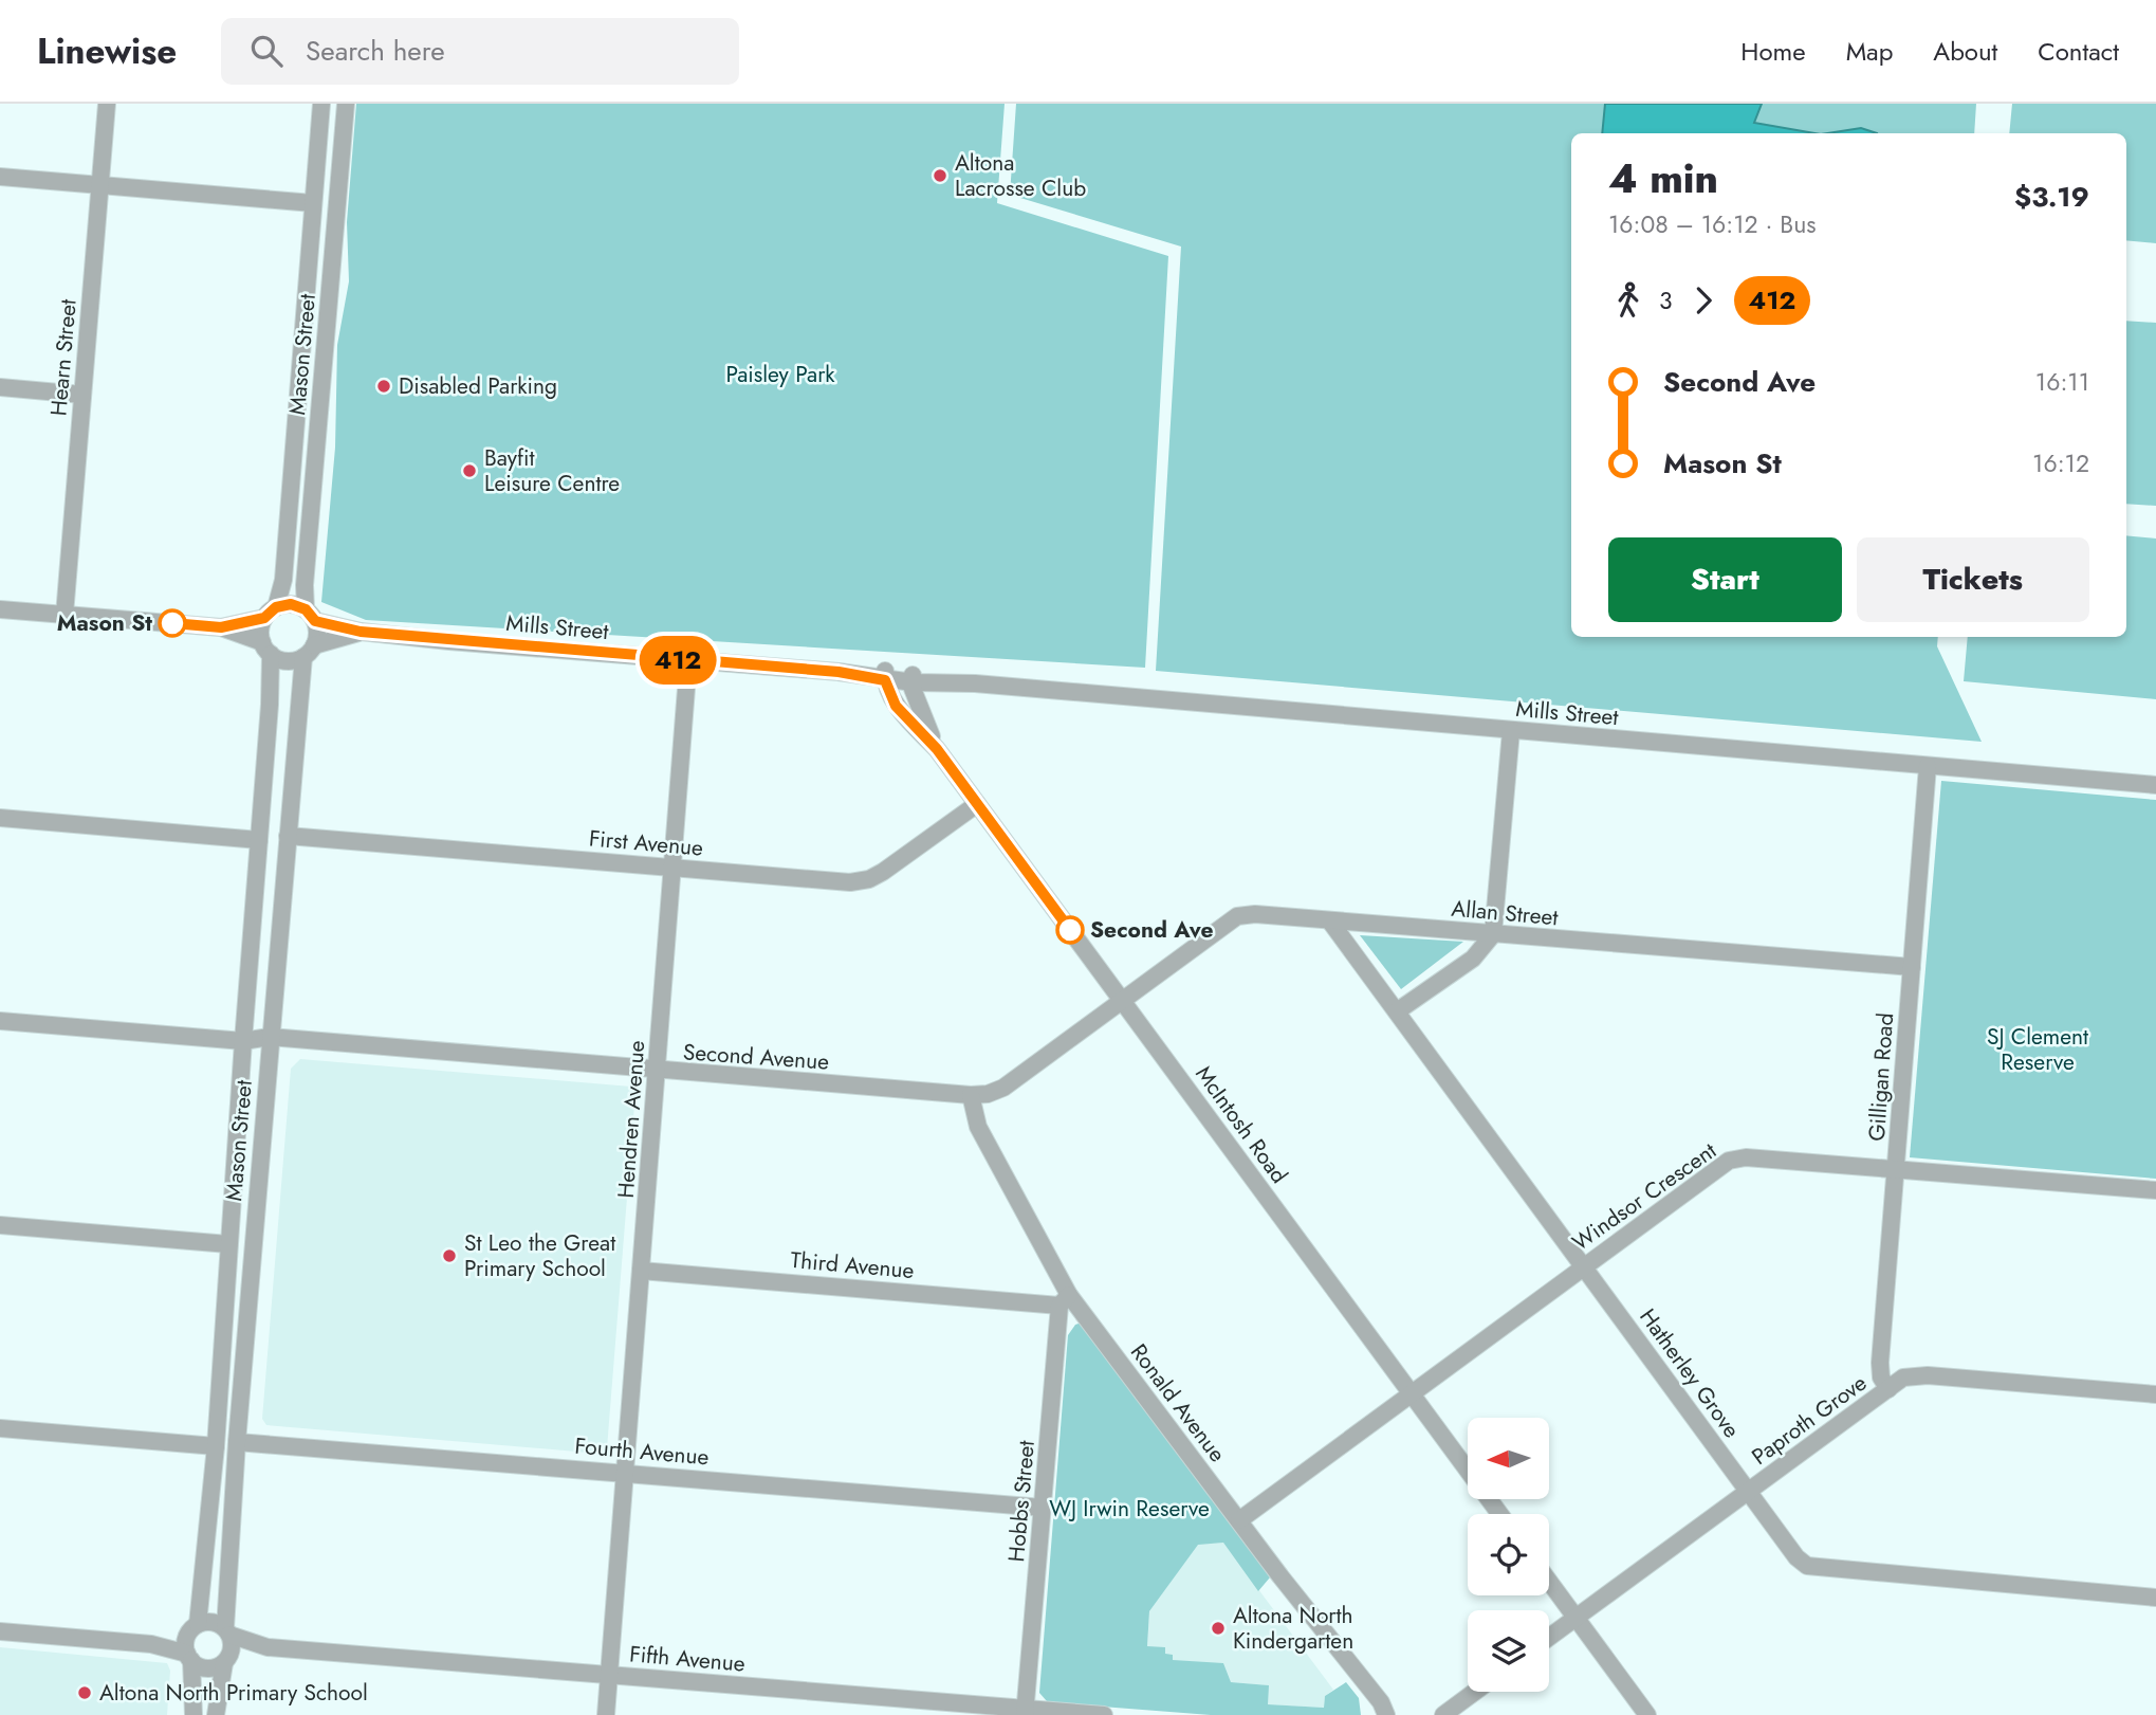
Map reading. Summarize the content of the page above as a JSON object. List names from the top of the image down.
{
  "streets": {
    "street": [
      "Mason Street",
      "Hearn Street",
      "Mills Street",
      "First Avenue",
      "Allan Street",
      "Second Avenue",
      "Gilligan Road",
      "Hendren Avenue",
      "McIntosh Road",
      "Windsor Crescent",
      "Third Avenue",
      "Hatherley Grove",
      "Ronald Avenue",
      "Paproth Grove",
      "Fourth Avenue",
      "Hobbs Street",
      "Fifth Avenue"
    ]
  },
  "crossings": [
    ["Mason Street", "Mills Street"],
    ["Mason Street", "First Avenue"],
    ["Mason Street", "Second Avenue"],
    ["Mason Street", "Fourth Avenue"],
    ["Mason Street", "Fifth Avenue"],
    ["Mills Street", "Gilligan Road"],
    ["Mills Street", "Hendren Avenue"],
    ["Mills Street", "McIntosh Road"],
    ["First Avenue", "Hendren Avenue"],
    ["First Avenue", "McIntosh Road"],
    ["Allan Street", "Second Avenue"],
    ["Allan Street", "Gilligan Road"],
    ["Allan Street", "McIntosh Road"],
    ["Allan Street", "Hatherley Grove"],
    ["Second Avenue", "Hendren Avenue"],
    ["Second Avenue", "McIntosh Road"],
    ["Second Avenue", "Ronald Avenue"],
    ["Gilligan Road", "Windsor Crescent"],
    ["Gilligan Road", "Paproth Grove"],
    ["Hendren Avenue", "Third Avenue"],
    ["Hendren Avenue", "Fourth Avenue"],
    ["Hendren Avenue", "Fifth Avenue"],
    ["McIntosh Road", "Windsor Crescent"],
    ["Windsor Crescent", "Hatherley Grove"],
    ["Windsor Crescent", "Ronald Avenue"],
    ["Third Avenue", "Ronald Avenue"],
    ["Third Avenue", "Hobbs Street"],
    ["Hatherley Grove", "Paproth Grove"],
    ["Ronald Avenue", "Hobbs Street"],
    ["Fourth Avenue", "Hobbs Street"],
    ["Hobbs Street", "Fifth Avenue"]
  ],
  "parks": ["Paisley Park", "SJ Clement Reserve", "WJ Irwin Reserve"],
  "places": [
    "Altona Lacrosse Club",
    "Disabled Parking",
    "Bayfit Leisure Centre",
    "Mason St",
    "Second Ave",
    "St Leo the Great Primary School",
    "Altona North Kindergarten",
    "Altona North Primary School"
  ],
  "lines": ["bus line 412"],
  "north": "left",
  "page": {
    "header": "Linewise",
    "search": "Search here",
    "nav": [
      "Home",
      "Map",
      "About",
      "Contact"
    ],
    "on_map": "412",
    "heading": ["4 min", "16:08 – 16:12 · Bus", "$3.19"],
    "legs": ["3", "412"],
    "list": [
      {
        "name": "Second Ave",
        "value": "16:11"
      },
      {
        "name": "Mason St",
        "value": "16:12"
      }
    ],
    "buttons": ["Start", "Tickets"]
  }
}
